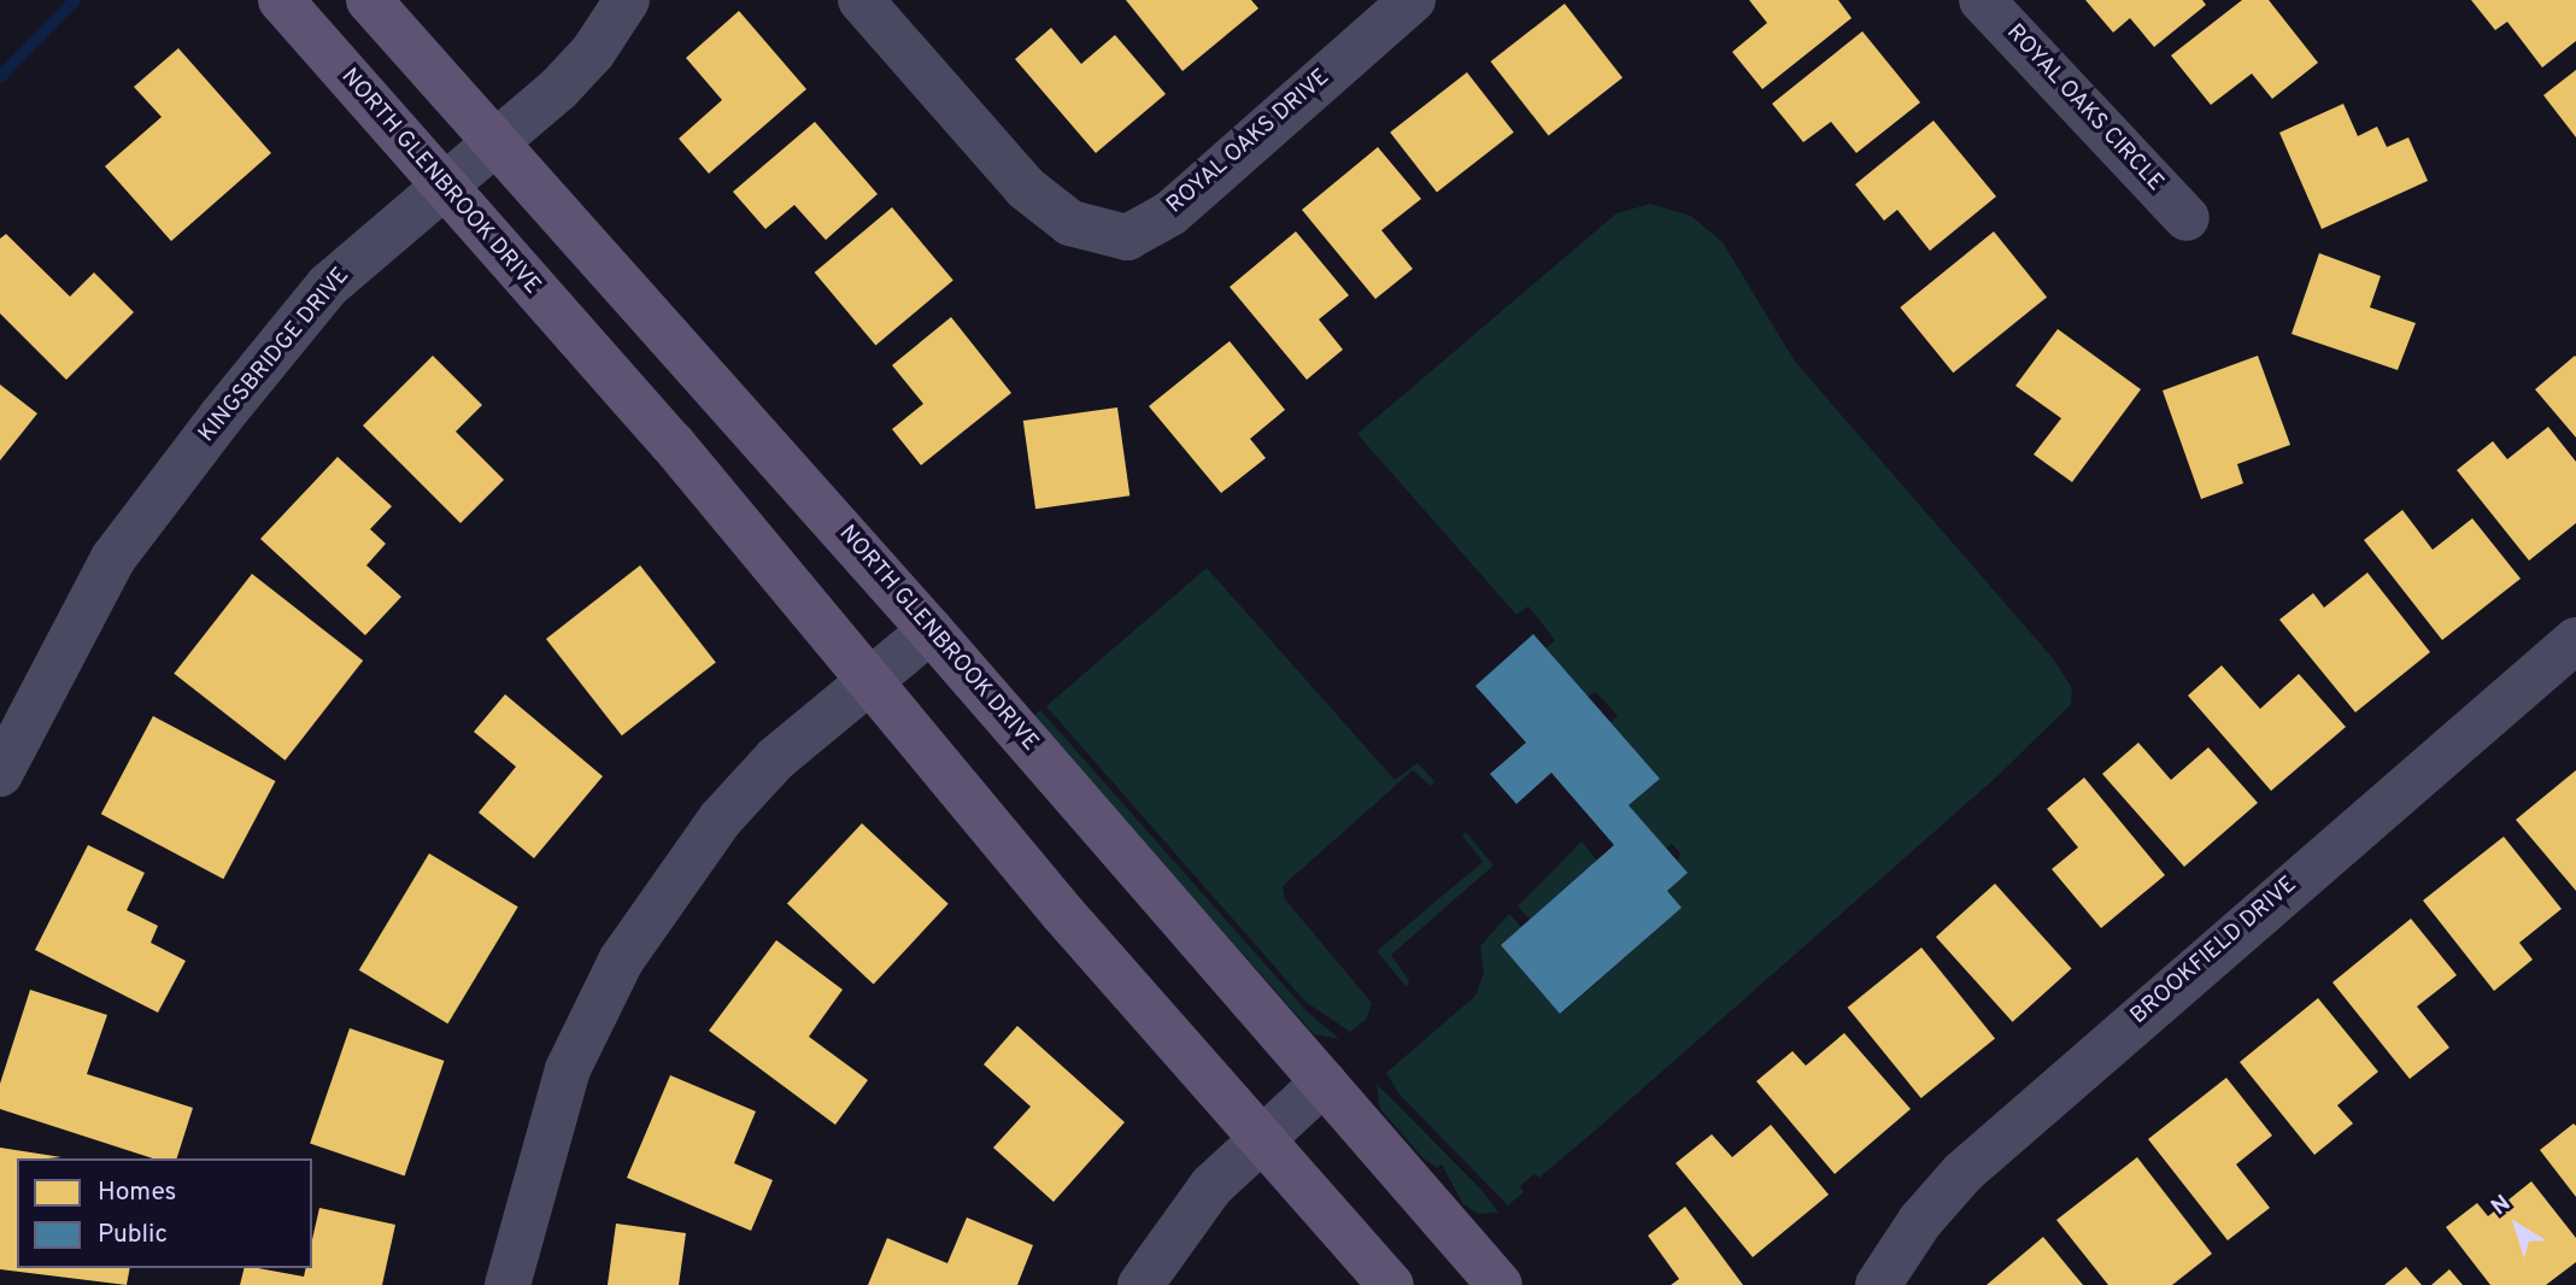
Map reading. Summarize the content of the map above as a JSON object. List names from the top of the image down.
{
  "streets": {
    "main road": ["NORTH GLENBROOK DRIVE"],
    "street": [
      "ROYAL OAKS CIRCLE",
      "ROYAL OAKS DRIVE",
      "KINGSBRIDGE DRIVE",
      "BROOKFIELD DRIVE"
    ]
  },
  "crossings": [
    ["NORTH GLENBROOK DRIVE", "KINGSBRIDGE DRIVE"]
  ],
  "legend": ["Homes", "Public"],
  "north": "top left"
}
